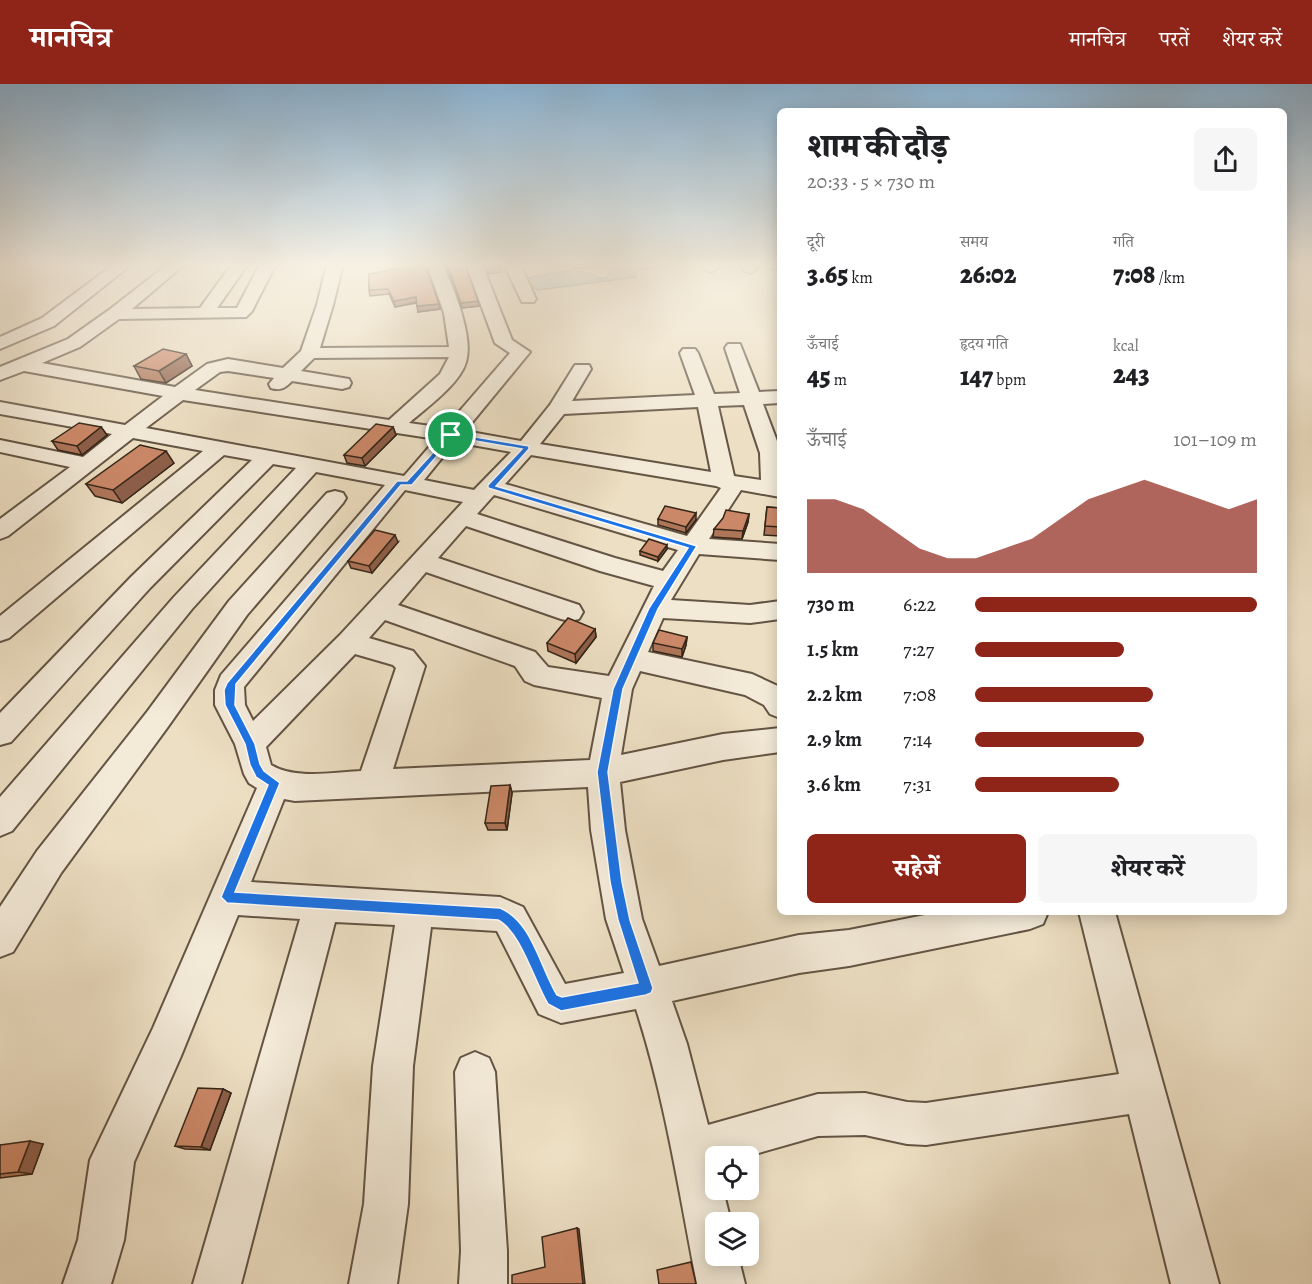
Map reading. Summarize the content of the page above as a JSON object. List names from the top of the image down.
{
  "page": {
    "header": "मानचित्र",
    "nav": ["मानचित्र", "परतें", "शेयर करें"],
    "heading": ["शाम की दौड़", "20:33 · 5 × 730 m"],
    "stats": [
      ["दूरी", "3.65 km"],
      ["समय", "26:02"],
      ["गति", "7:08 /km"],
      ["ऊँचाई", "45 m"],
      ["हृदय गति", "147 bpm"],
      ["kcal", "243"]
    ],
    "chart": ["ऊँचाई", "101–109 m"],
    "list": [
      {
        "name": "730 m",
        "note": "6:22"
      },
      {
        "name": "1.5 km",
        "note": "7:27"
      },
      {
        "name": "2.2 km",
        "note": "7:08"
      },
      {
        "name": "2.9 km",
        "note": "7:14"
      },
      {
        "name": "3.6 km",
        "note": "7:31"
      }
    ],
    "buttons": ["सहेजें", "शेयर करें"]
  }
}
